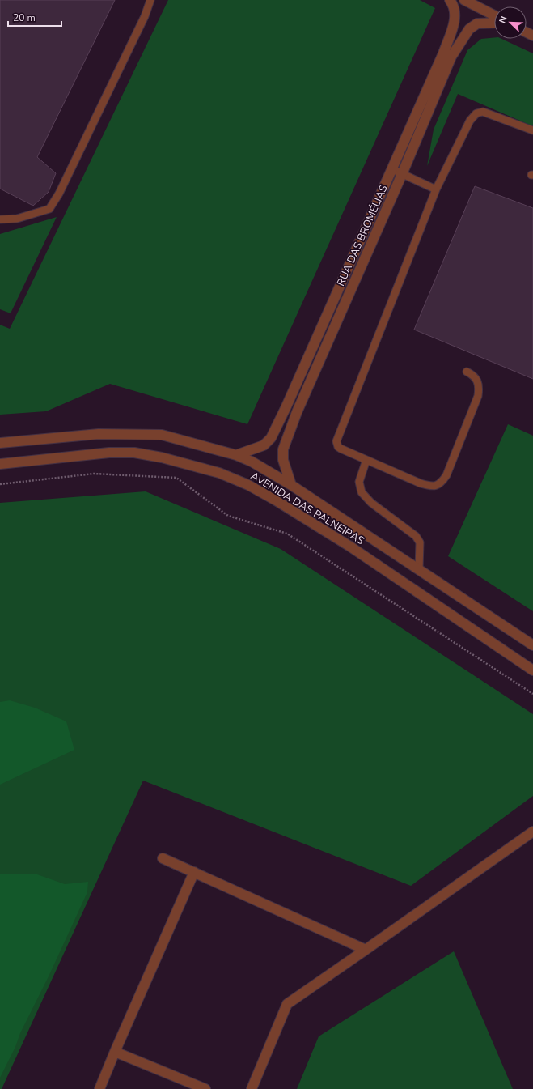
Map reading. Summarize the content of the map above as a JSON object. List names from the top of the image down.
{
  "streets": {
    "street": ["RUA DAS BROMÉLIAS", "AVENIDA DAS PALNEIRAS"]
  },
  "crossings": [
    ["RUA DAS BROMÉLIAS", "AVENIDA DAS PALNEIRAS"]
  ],
  "scale_bar": "20 m",
  "north": "top left"
}
